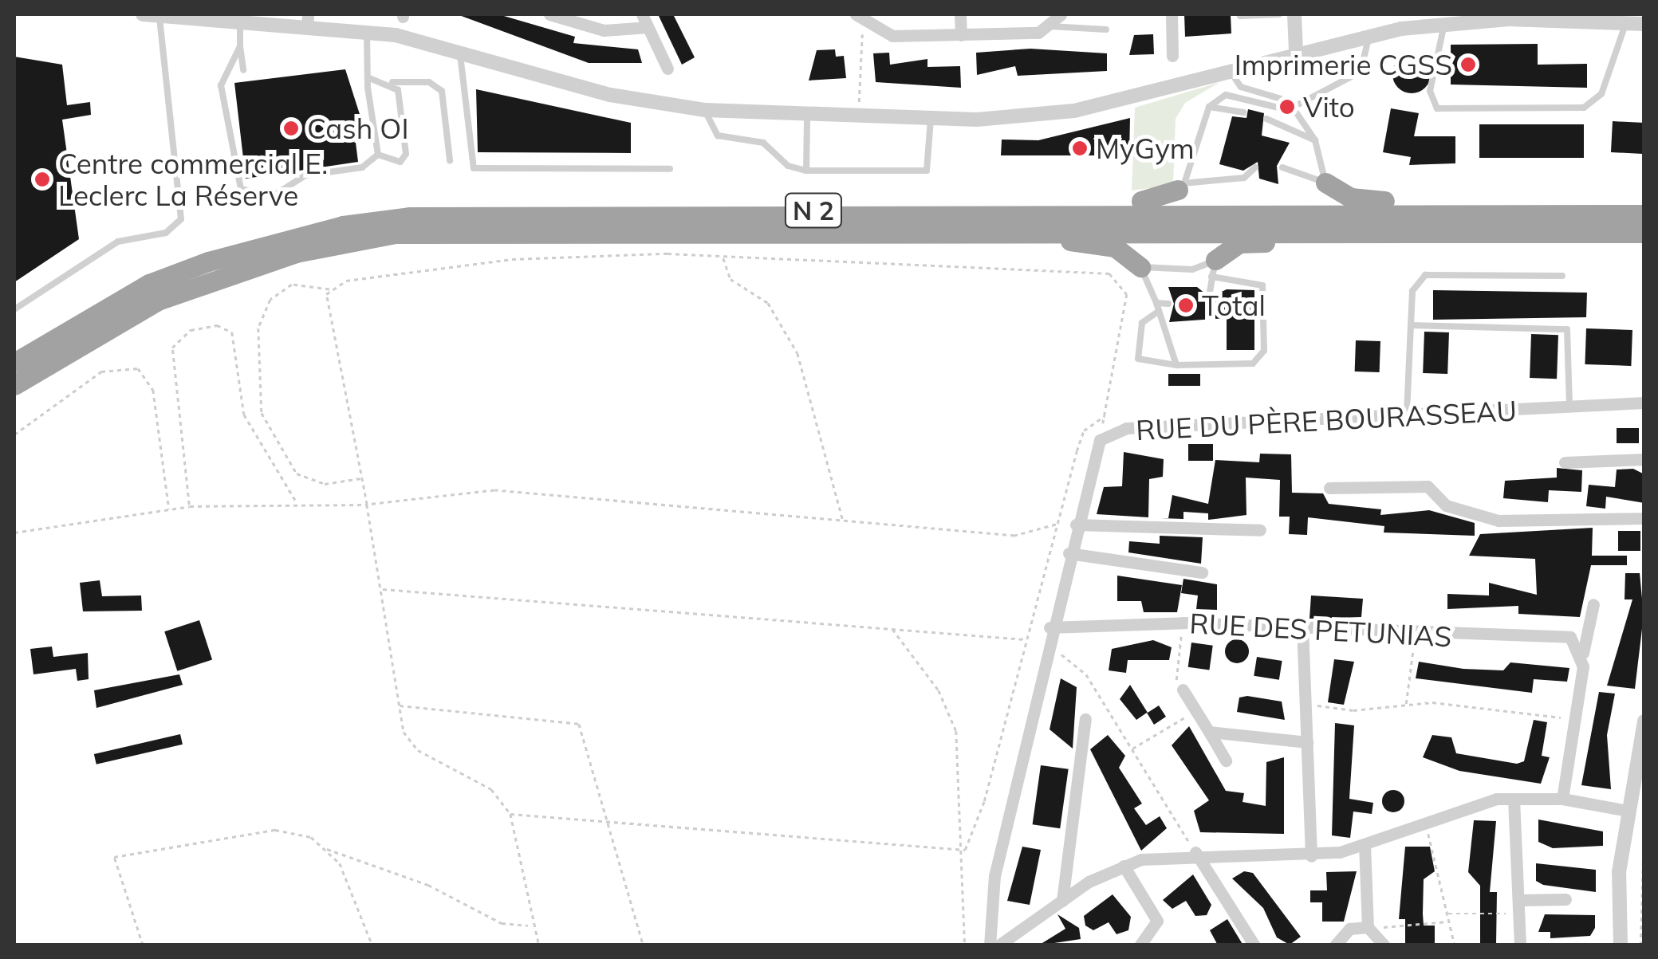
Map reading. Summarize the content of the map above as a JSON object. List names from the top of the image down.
{
  "streets": {
    "highway": ["N 2"],
    "street": ["RUE DU PÈRE BOURASSEAU", "RUE DES PETUNIAS"]
  },
  "crossings": [
    ["RUE DU PÈRE BOURASSEAU", "RUE DES PETUNIAS"]
  ],
  "places": [
    "Imprimerie CGSS",
    "Vito",
    "Cash OI",
    "MyGym",
    "Centre commercial E. Leclerc La Réserve",
    "Total"
  ]
}
